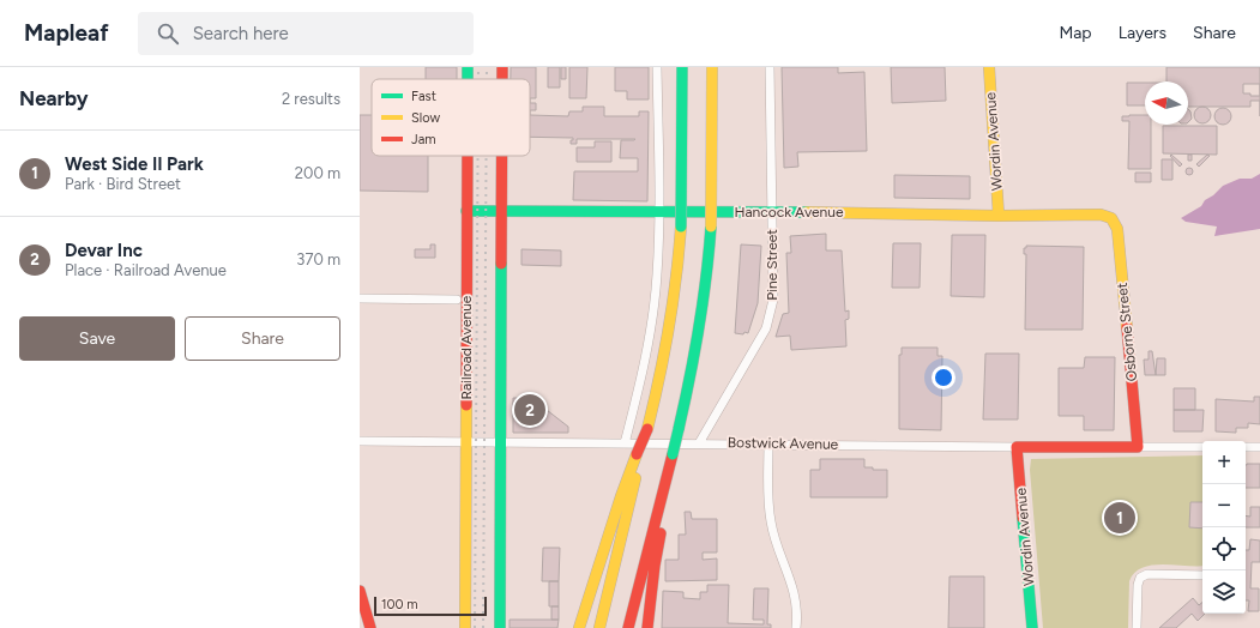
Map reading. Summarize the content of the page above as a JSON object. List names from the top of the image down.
{
  "streets": {
    "main road": [
      "Wordin Avenue",
      "Hancock Avenue",
      "Osborne Street",
      "Railroad Avenue",
      "Bostwick Avenue"
    ],
    "street": ["Pine Street"]
  },
  "crossings": [
    ["Wordin Avenue", "Hancock Avenue"],
    ["Wordin Avenue", "Bostwick Avenue"],
    ["Hancock Avenue", "Pine Street"],
    ["Hancock Avenue", "Osborne Street"],
    ["Hancock Avenue", "Railroad Avenue"],
    ["Pine Street", "Bostwick Avenue"],
    ["Osborne Street", "Bostwick Avenue"],
    ["Railroad Avenue", "Bostwick Avenue"]
  ],
  "legend": ["Fast", "Slow", "Jam"],
  "scale_bar": "100 m",
  "north": "left",
  "page": {
    "header": "Mapleaf",
    "search": "Search here",
    "nav": ["Map", "Layers", "Share"],
    "heading": ["Nearby", "2 results"],
    "list": [
      {
        "mark": "1",
        "name": "West Side II Park",
        "note": "Park · Bird Street",
        "value": "200 m"
      },
      {
        "mark": "2",
        "name": "Devar Inc",
        "note": "Place · Railroad Avenue",
        "value": "370 m"
      }
    ],
    "buttons": ["Save", "Share"],
    "pins": ["2", "1"],
    "map_buttons": ["+", "−"],
    "scale": "100 m"
  }
}
